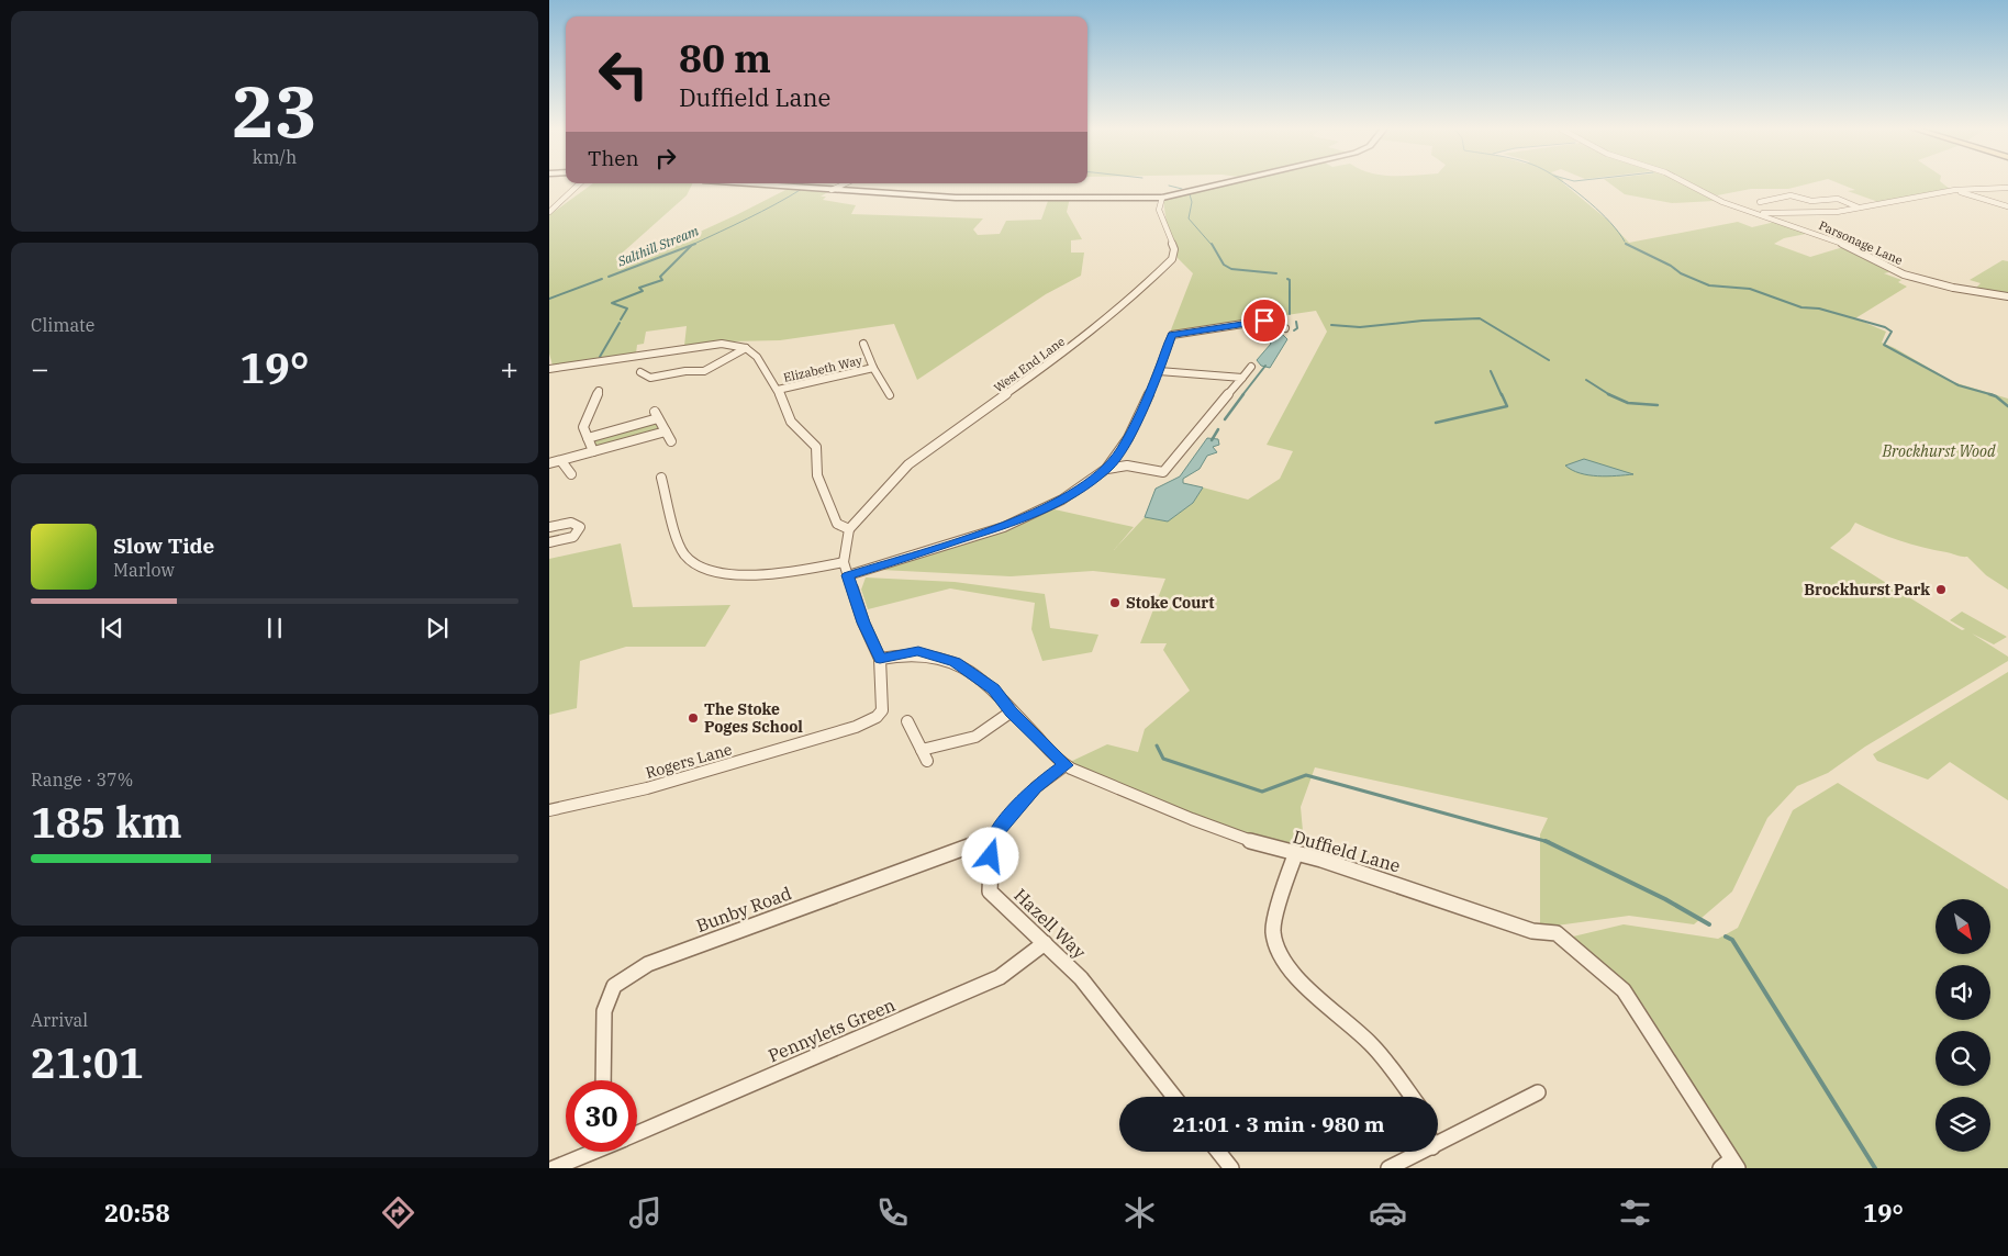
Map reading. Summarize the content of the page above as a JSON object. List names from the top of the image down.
{
  "streets": {
    "street": [
      "Parsonage Lane",
      "West End Lane",
      "Elizabeth Way",
      "Rogers Lane",
      "Duffield Lane",
      "Bunby Road",
      "Hazell Way",
      "Pennylets Green"
    ]
  },
  "crossings": [
    ["West End Lane", "Rogers Lane"],
    ["Rogers Lane", "Duffield Lane"],
    ["Bunby Road", "Hazell Way"],
    ["Hazell Way", "Pennylets Green"]
  ],
  "water": ["Salthill Stream"],
  "parks": ["Brockhurst Wood"],
  "places": ["Brockhurst Park", "Stoke Court", "The Stoke Poges School"],
  "north": "bottom right",
  "page": {
    "tile": [
      ["23", "km/h"],
      "Climate",
      ["Range · 37%", "185 km"],
      ["Arrival", "21:01"]
    ],
    "turn": ["80 m", "Duffield Lane"],
    "then": "Then",
    "heat": ["−", "19°", "+"],
    "song": ["Slow Tide", "Marlow"],
    "limit": "30",
    "trip": "21:01 · 3 min · 980 m",
    "tabs": ["20:58", "19°"]
  }
}
